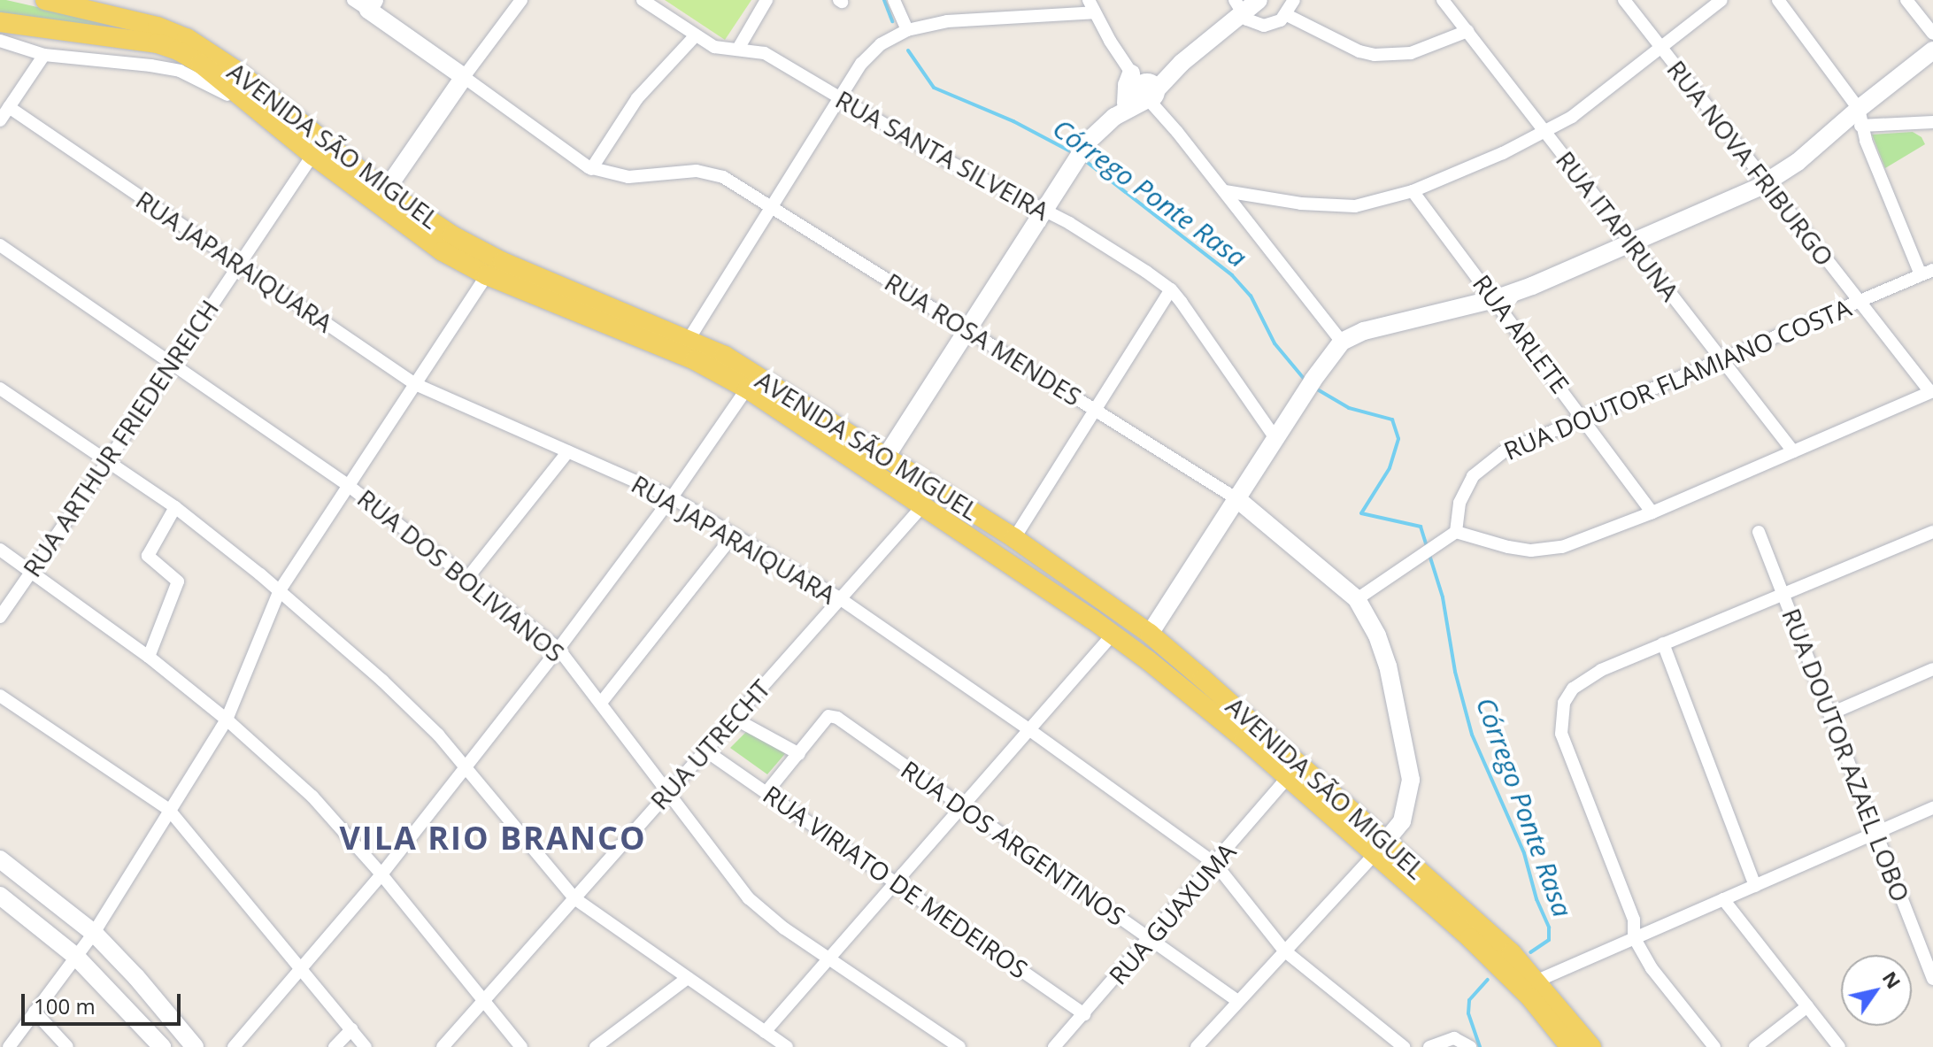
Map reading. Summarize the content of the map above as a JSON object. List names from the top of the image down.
{
  "streets": {
    "main road": ["AVENIDA SÃO MIGUEL", "RUA ROSA MENDES"],
    "street": [
      "RUA SANTA SILVEIRA",
      "RUA NOVA FRIBURGO",
      "RUA ITAPIRUNA",
      "RUA JAPARAIQUARA",
      "RUA ARLETE",
      "RUA DOUTOR FLAMIANO COSTA",
      "RUA ARTHUR FRIEDENREICH",
      "RUA DOS BOLIVIANOS",
      "RUA UTRECHT",
      "RUA DOUTOR AZAEL LOBO",
      "RUA DOS ARGENTINOS",
      "RUA VIRIATO DE MEDEIROS",
      "RUA GUAXUMA"
    ]
  },
  "crossings": [
    ["AVENIDA SÃO MIGUEL", "RUA ROSA MENDES"],
    ["AVENIDA SÃO MIGUEL", "RUA ARTHUR FRIEDENREICH"],
    ["AVENIDA SÃO MIGUEL", "RUA UTRECHT"],
    ["AVENIDA SÃO MIGUEL", "RUA GUAXUMA"],
    ["RUA NOVA FRIBURGO", "RUA DOUTOR FLAMIANO COSTA"],
    ["RUA ITAPIRUNA", "RUA DOUTOR FLAMIANO COSTA"],
    ["RUA JAPARAIQUARA", "RUA ARTHUR FRIEDENREICH"],
    ["RUA JAPARAIQUARA", "RUA UTRECHT"],
    ["RUA JAPARAIQUARA", "RUA GUAXUMA"],
    ["RUA ARLETE", "RUA DOUTOR FLAMIANO COSTA"],
    ["RUA ARTHUR FRIEDENREICH", "RUA DOS BOLIVIANOS"],
    ["RUA DOS BOLIVIANOS", "RUA UTRECHT"],
    ["RUA UTRECHT", "RUA VIRIATO DE MEDEIROS"],
    ["RUA DOS ARGENTINOS", "RUA GUAXUMA"],
    ["RUA VIRIATO DE MEDEIROS", "RUA GUAXUMA"]
  ],
  "districts": ["VILA RIO BRANCO"],
  "water": ["Córrego Ponte Rasa"],
  "scale_bar": "100 m",
  "north": "top right"
}
